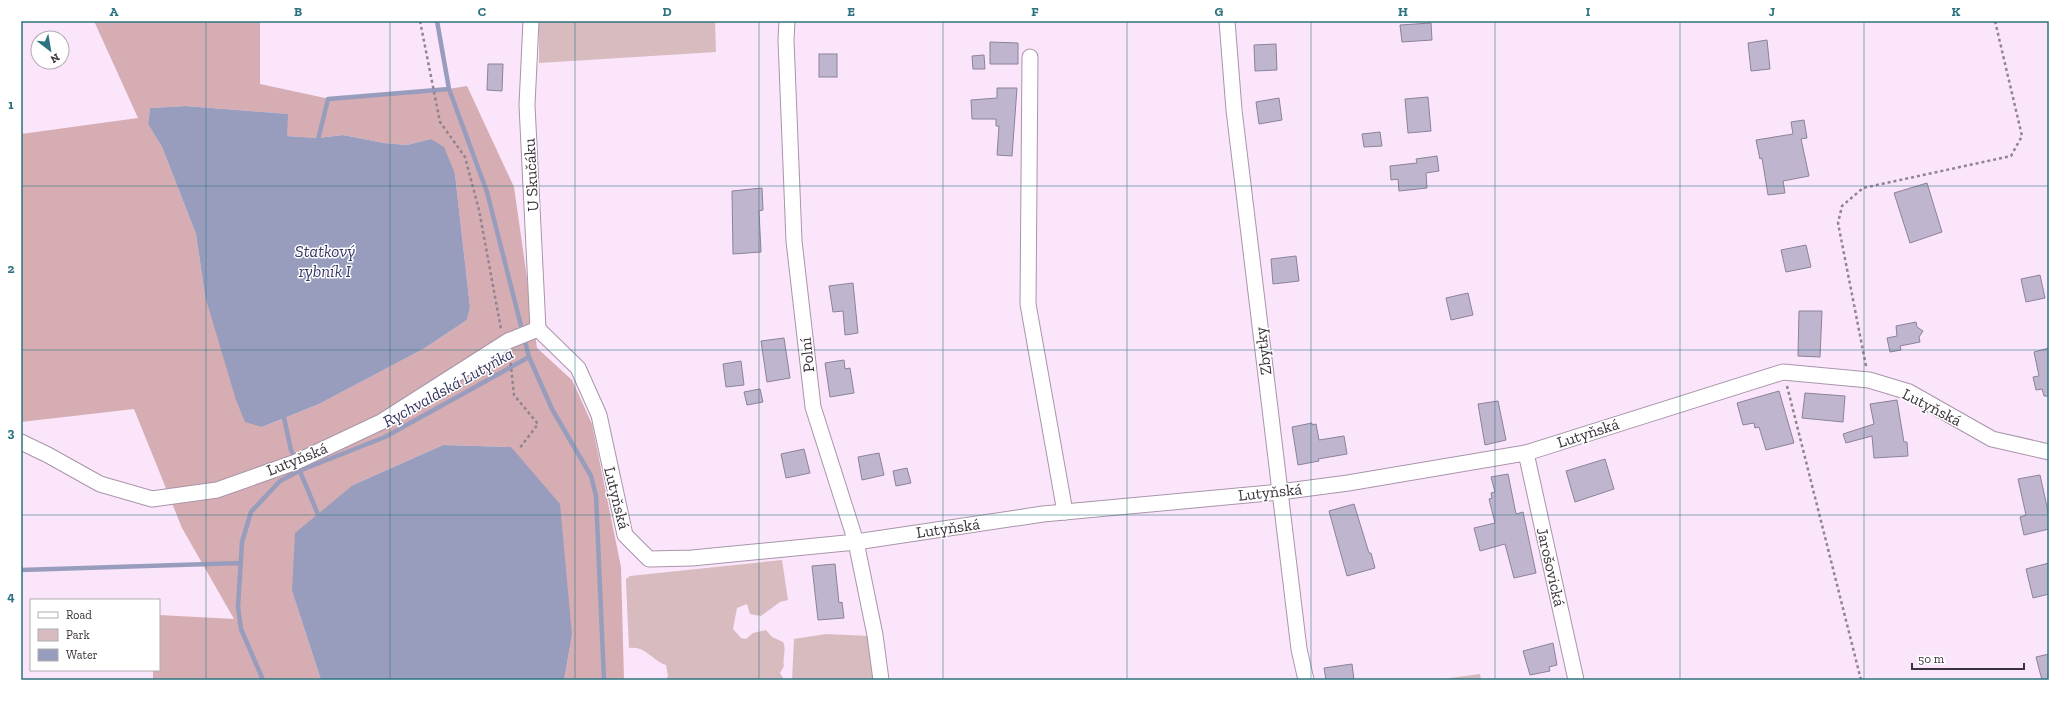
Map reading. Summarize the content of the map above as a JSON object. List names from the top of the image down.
{
  "streets": {
    "street": [
      "U Skučáku",
      "Zbytky",
      "Polní",
      "Lutyňská",
      "Jarošovická"
    ]
  },
  "crossings": [
    ["U Skučáku", "Lutyňská"],
    ["Zbytky", "Lutyňská"],
    ["Polní", "Lutyňská"],
    ["Lutyňská", "Jarošovická"]
  ],
  "water": ["Statkový rybník I", "Rychvaldská Lutyňka"],
  "legend": ["Road", "Park", "Water"],
  "scale_bar": "50 m",
  "north": "bottom right",
  "grid": {
    "columns": [
      "A",
      "B",
      "C",
      "D",
      "E",
      "F",
      "G",
      "H",
      "I",
      "J",
      "K"
    ],
    "rows": [
      "1",
      "2",
      "3",
      "4"
    ]
  }
}
